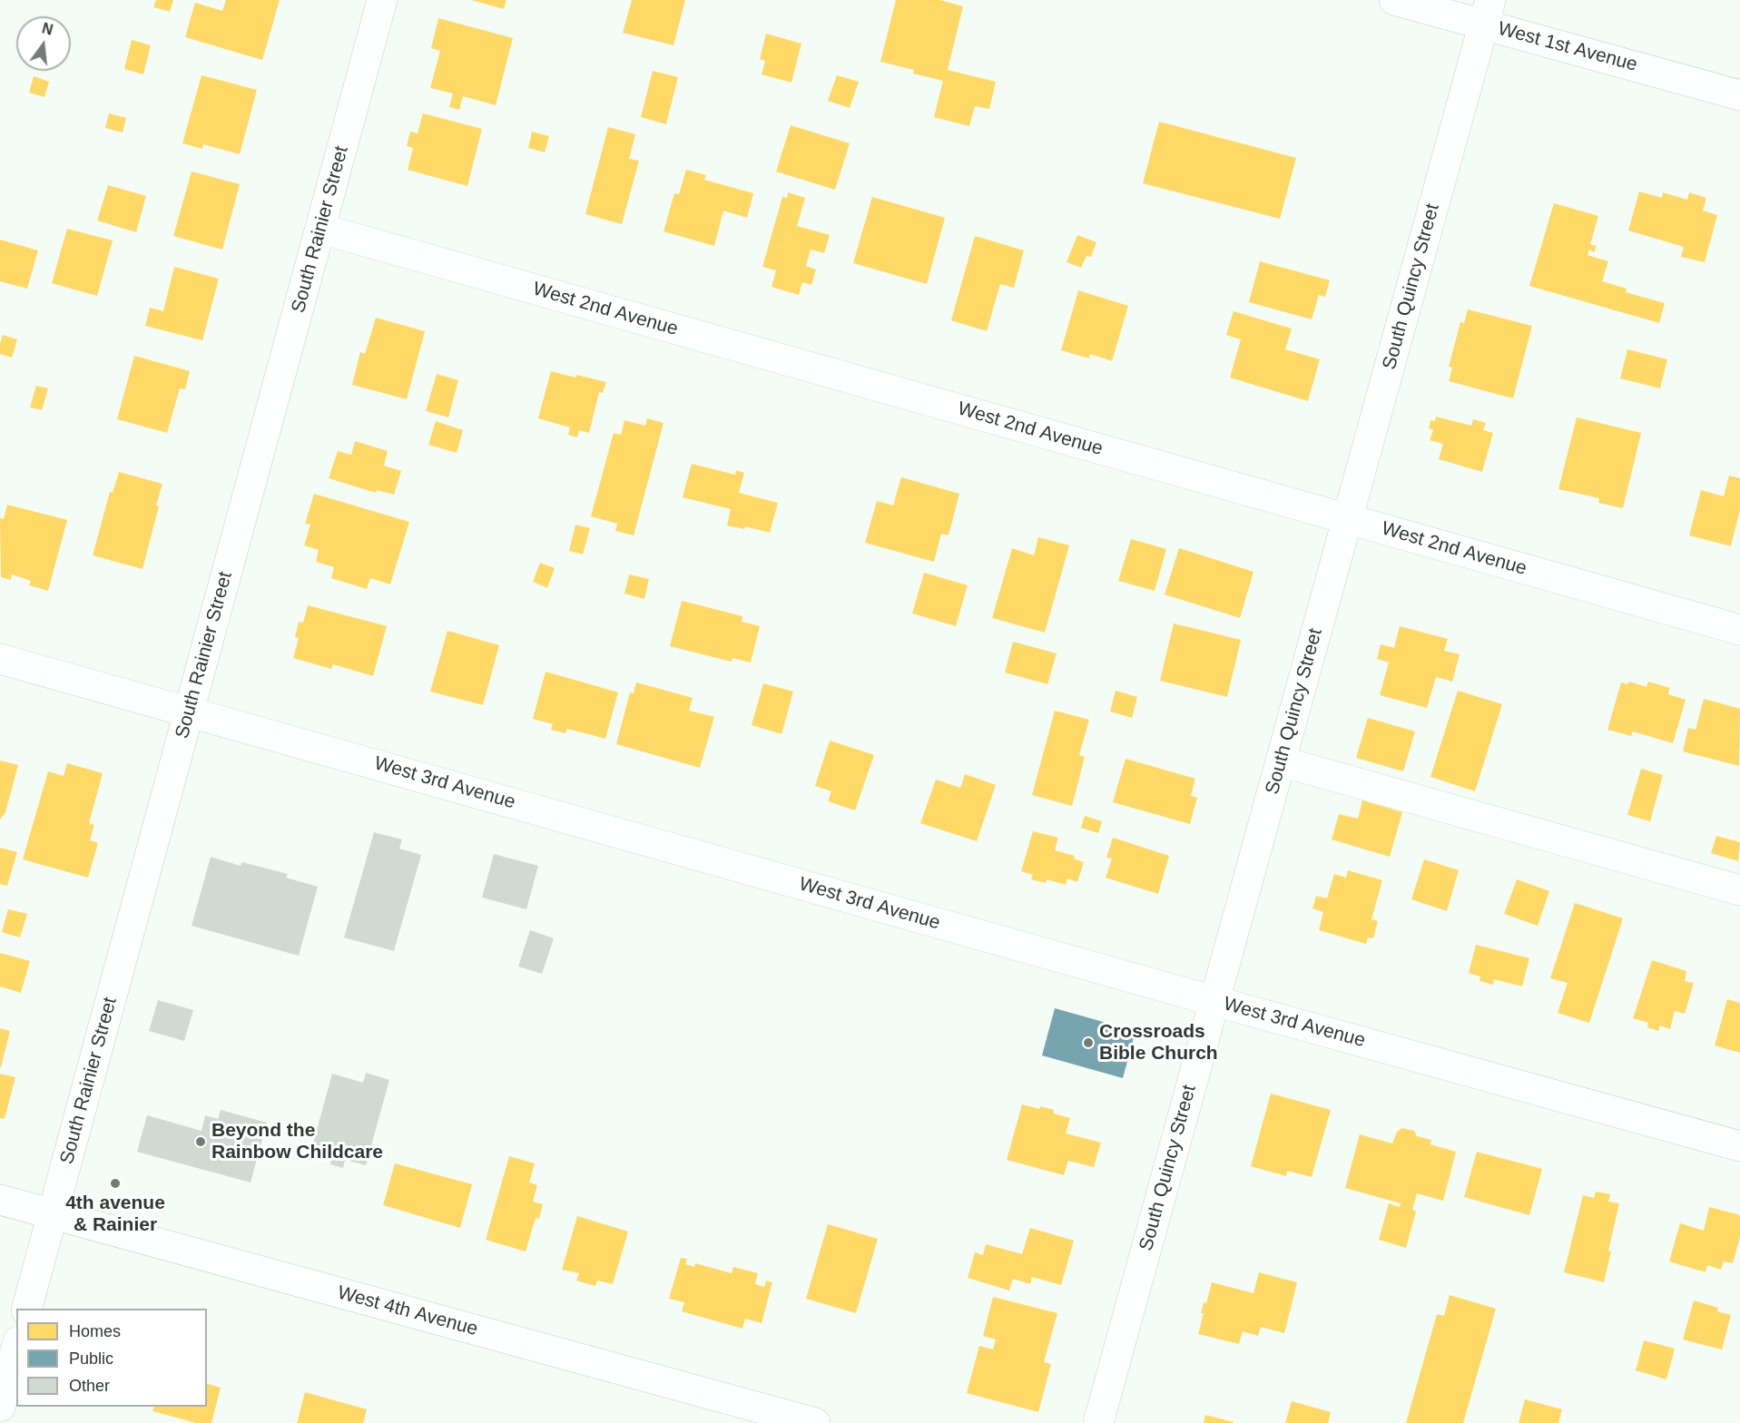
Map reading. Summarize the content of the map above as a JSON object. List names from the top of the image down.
{
  "streets": {
    "street": [
      "West 1st Avenue",
      "South Rainier Street",
      "South Quincy Street",
      "West 2nd Avenue",
      "West 3rd Avenue",
      "West 4th Avenue"
    ]
  },
  "crossings": [
    ["West 1st Avenue", "South Quincy Street"],
    ["South Rainier Street", "West 2nd Avenue"],
    ["South Rainier Street", "West 3rd Avenue"],
    ["South Rainier Street", "West 4th Avenue"],
    ["South Quincy Street", "West 2nd Avenue"],
    ["South Quincy Street", "West 3rd Avenue"]
  ],
  "places": ["Crossroads Bible Church", "Beyond the Rainbow Childcare", "4th avenue & Rainier"],
  "legend": ["Homes", "Public", "Other"],
  "north": "top"
}
